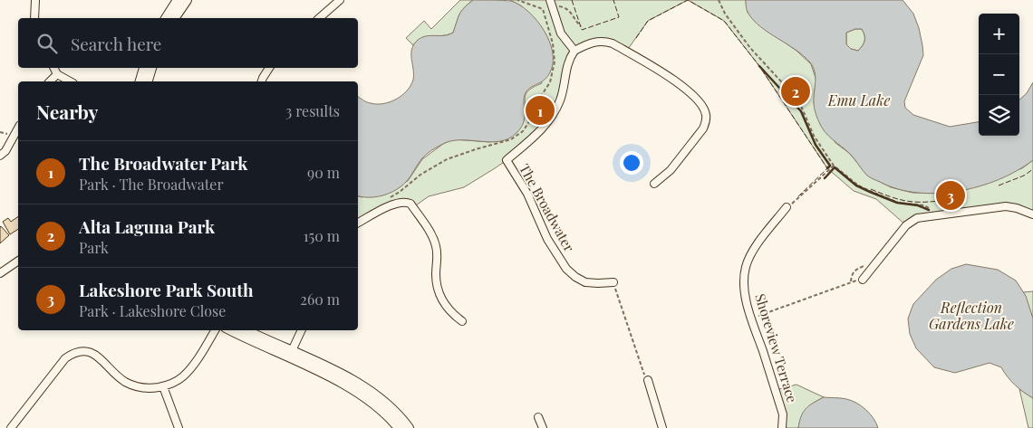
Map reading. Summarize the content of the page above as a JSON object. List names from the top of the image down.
{
  "streets": {
    "street": ["The Broadwater", "Shoreview Terrace"]
  },
  "water": ["Emu Lake", "Reflection Gardens Lake"],
  "page": {
    "map_buttons": ["+", "−"],
    "search": "Search here",
    "pins": ["2", "1", "3"],
    "heading": ["Nearby", "3 results"],
    "list": [
      {
        "mark": "1",
        "name": "The Broadwater Park",
        "note": "Park · The Broadwater",
        "value": "90 m"
      },
      {
        "mark": "2",
        "name": "Alta Laguna Park",
        "note": "Park",
        "value": "150 m"
      },
      {
        "mark": "3",
        "name": "Lakeshore Park South",
        "note": "Park · Lakeshore Close",
        "value": "260 m"
      }
    ]
  }
}
